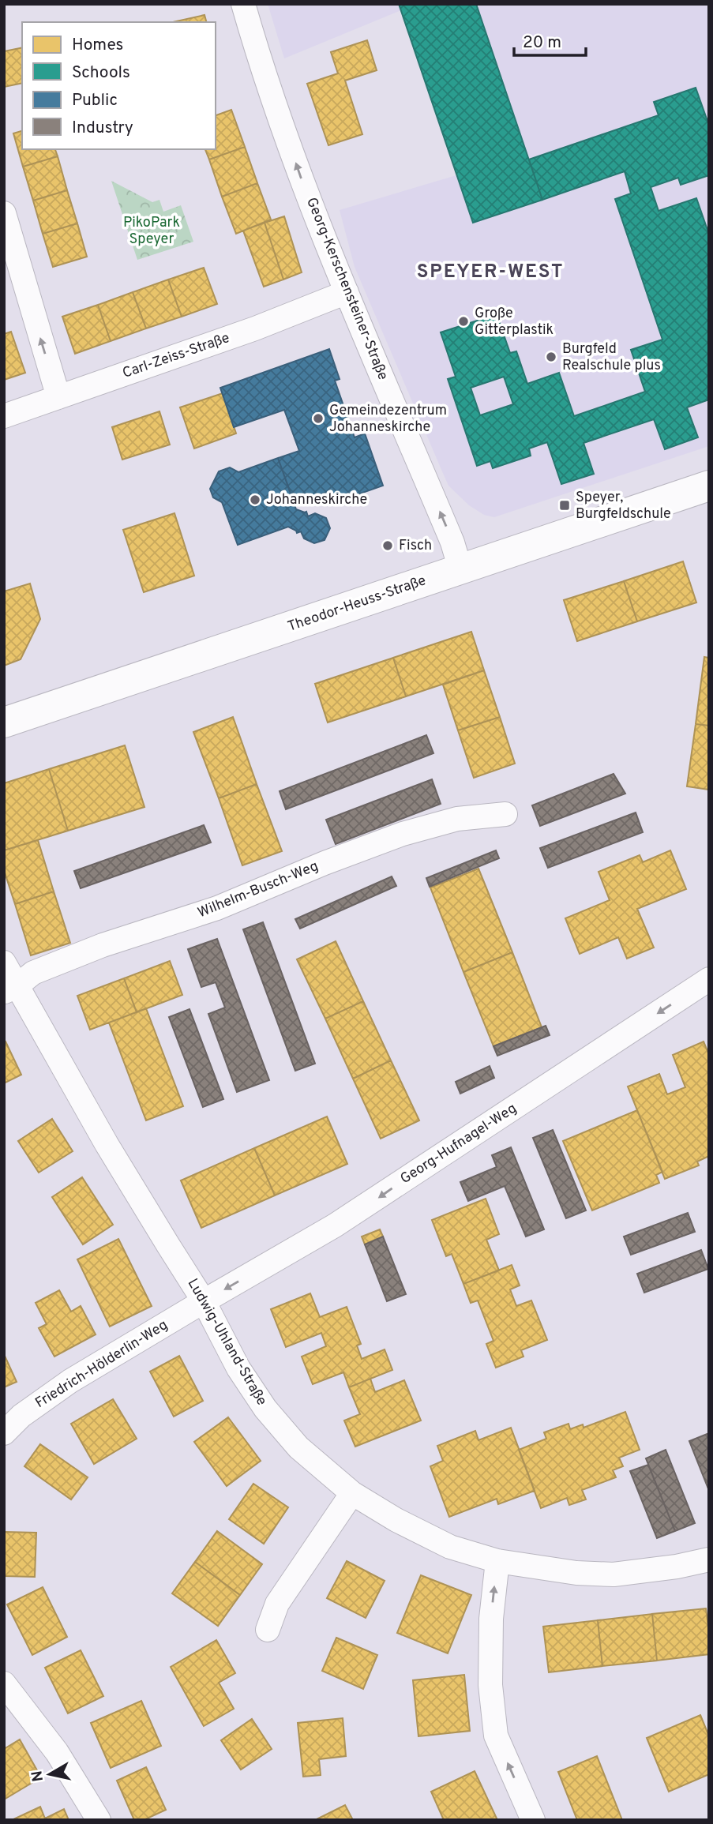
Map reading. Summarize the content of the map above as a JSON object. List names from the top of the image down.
{
  "streets": {
    "main road": ["Theodor-Heuss-Straße"],
    "street": [
      "Georg-Kerschensteiner-Straße",
      "Carl-Zeiss-Straße",
      "Wilhelm-Busch-Weg",
      "Georg-Hufnagel-Weg",
      "Ludwig-Uhland-Straße",
      "Friedrich-Hölderlin-Weg"
    ]
  },
  "crossings": [
    ["Georg-Kerschensteiner-Straße", "Carl-Zeiss-Straße"],
    ["Georg-Kerschensteiner-Straße", "Theodor-Heuss-Straße"],
    ["Wilhelm-Busch-Weg", "Ludwig-Uhland-Straße"],
    ["Georg-Hufnagel-Weg", "Ludwig-Uhland-Straße"],
    ["Georg-Hufnagel-Weg", "Friedrich-Hölderlin-Weg"],
    ["Ludwig-Uhland-Straße", "Friedrich-Hölderlin-Weg"]
  ],
  "one_way": ["Georg-Kerschensteiner-Straße", "Georg-Hufnagel-Weg"],
  "districts": ["SPEYER-WEST"],
  "parks": ["PikoPark Speyer"],
  "places": {
    "other": [
      "Große Gitterplastik",
      "Burgfeld Realschule plus",
      "Gemeindezentrum Johanneskirche",
      "Johanneskirche",
      "Fisch"
    ],
    "transit": ["Speyer, Burgfeldschule"]
  },
  "legend": [
    "Homes",
    "Schools",
    "Public",
    "Industry"
  ],
  "scale_bar": "20 m",
  "north": "left"
}
